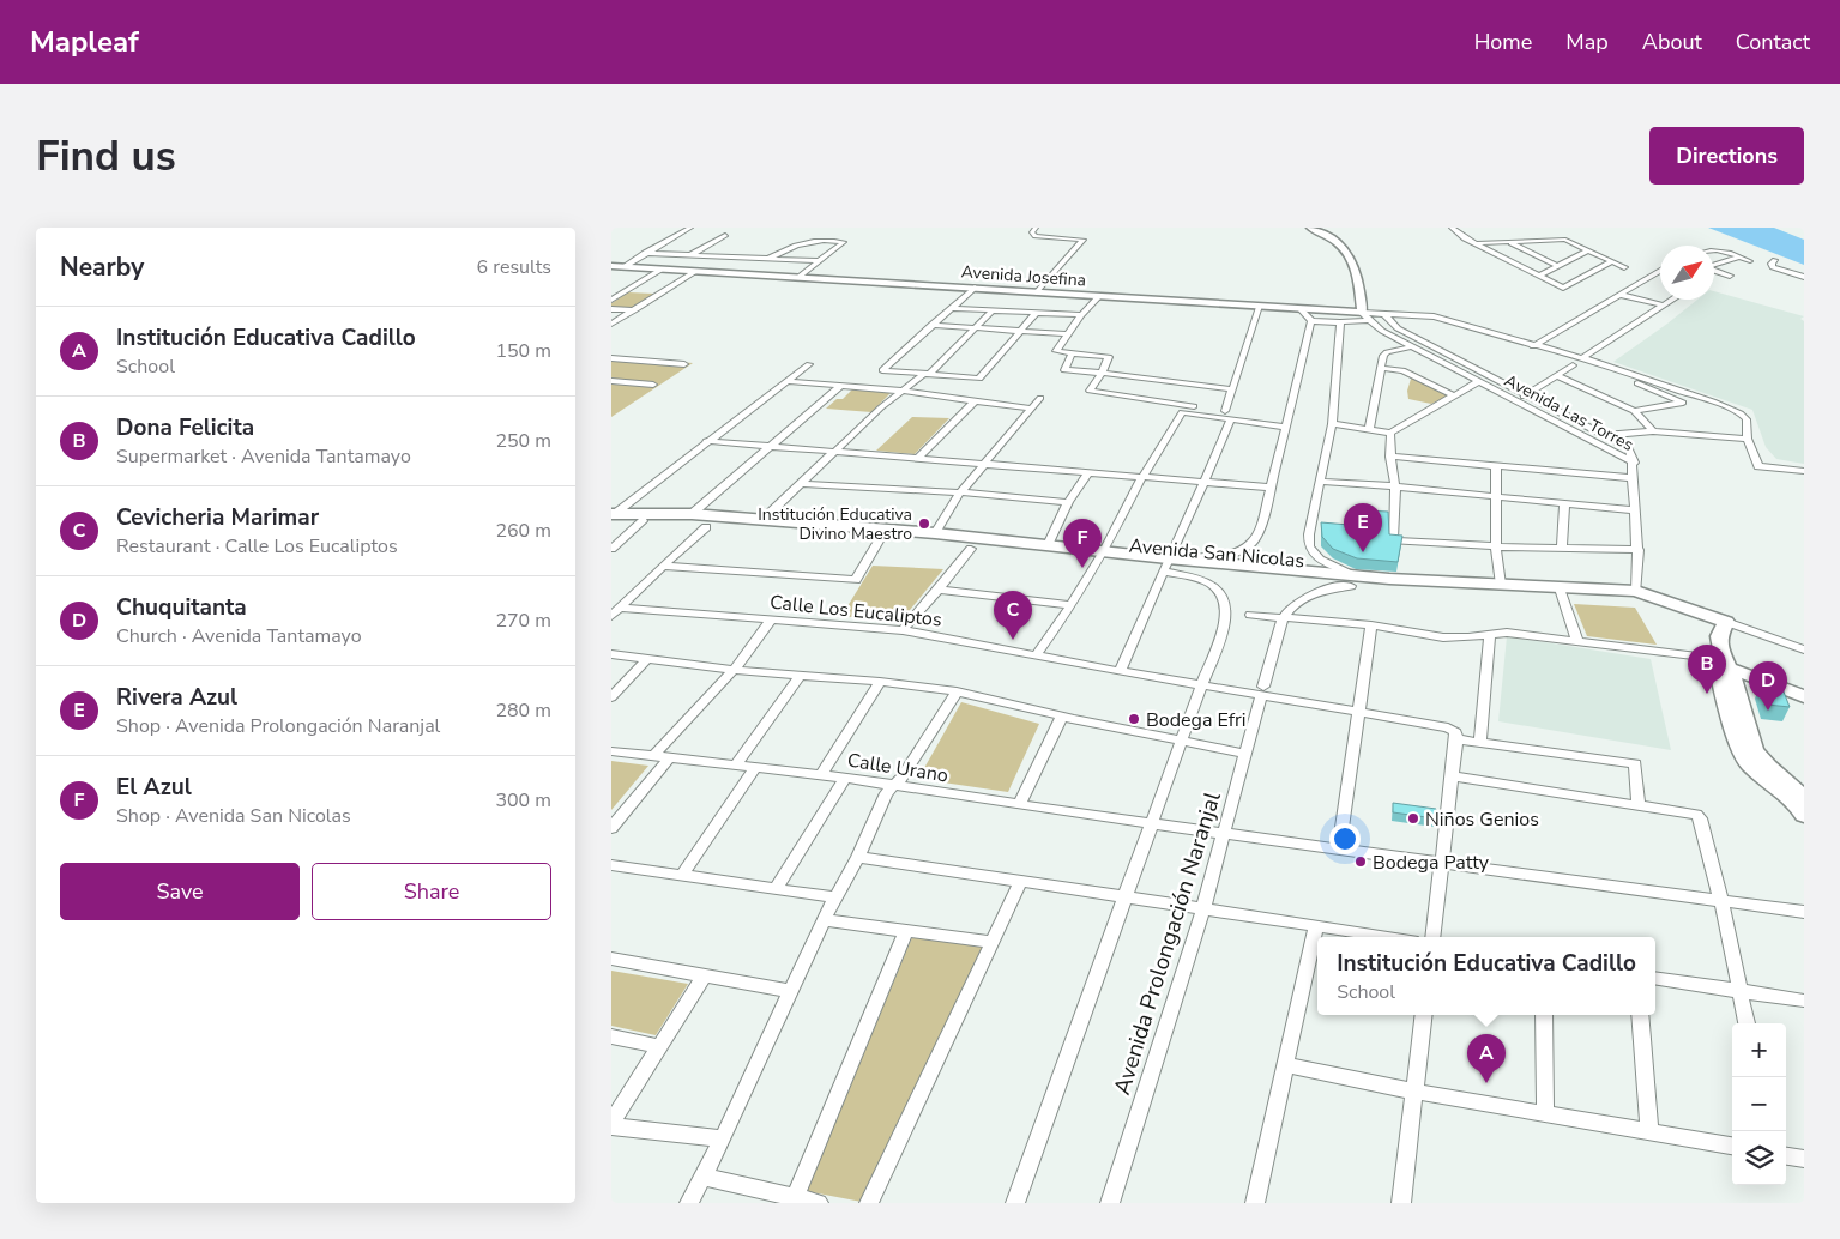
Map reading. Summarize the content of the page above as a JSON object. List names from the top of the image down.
{
  "streets": {
    "street": [
      "Avenida Josefina",
      "Avenida Las Torres",
      "Avenida San Nicolas",
      "Calle Los Eucaliptos",
      "Calle Urano",
      "Avenida Prolongación Naranjal"
    ]
  },
  "crossings": [
    ["Avenida Josefina", "Avenida Las Torres"],
    ["Calle Los Eucaliptos", "Avenida Prolongación Naranjal"],
    ["Calle Urano", "Avenida Prolongación Naranjal"]
  ],
  "places": [
    "Institución Educativa Divino Maestro",
    "Bodega Efri",
    "Niños Genios",
    "Bodega Patty"
  ],
  "north": "top right",
  "page": {
    "header": "Mapleaf",
    "nav": [
      "Home",
      "Map",
      "About",
      "Contact"
    ],
    "buttons": [
      "Directions",
      ["Save", "Share"]
    ],
    "title": "Find us",
    "heading": ["Nearby", "6 results"],
    "list": [
      {
        "mark": "A",
        "name": "Institución Educativa Cadillo",
        "note": "School",
        "value": "150 m"
      },
      {
        "mark": "B",
        "name": "Dona Felicita",
        "note": "Supermarket · Avenida Tantamayo",
        "value": "250 m"
      },
      {
        "mark": "C",
        "name": "Cevicheria Marimar",
        "note": "Restaurant · Calle Los Eucaliptos",
        "value": "260 m"
      },
      {
        "mark": "D",
        "name": "Chuquitanta",
        "note": "Church · Avenida Tantamayo",
        "value": "270 m"
      },
      {
        "mark": "E",
        "name": "Rivera Azul",
        "note": "Shop · Avenida Prolongación Naranjal",
        "value": "280 m"
      },
      {
        "mark": "F",
        "name": "El Azul",
        "note": "Shop · Avenida San Nicolas",
        "value": "300 m"
      }
    ],
    "pins": [
      "E",
      "F",
      "C",
      "B",
      "D",
      "A"
    ],
    "popup": ["Institución Educativa Cadillo", "School"],
    "map_buttons": ["+", "−"]
  }
}
